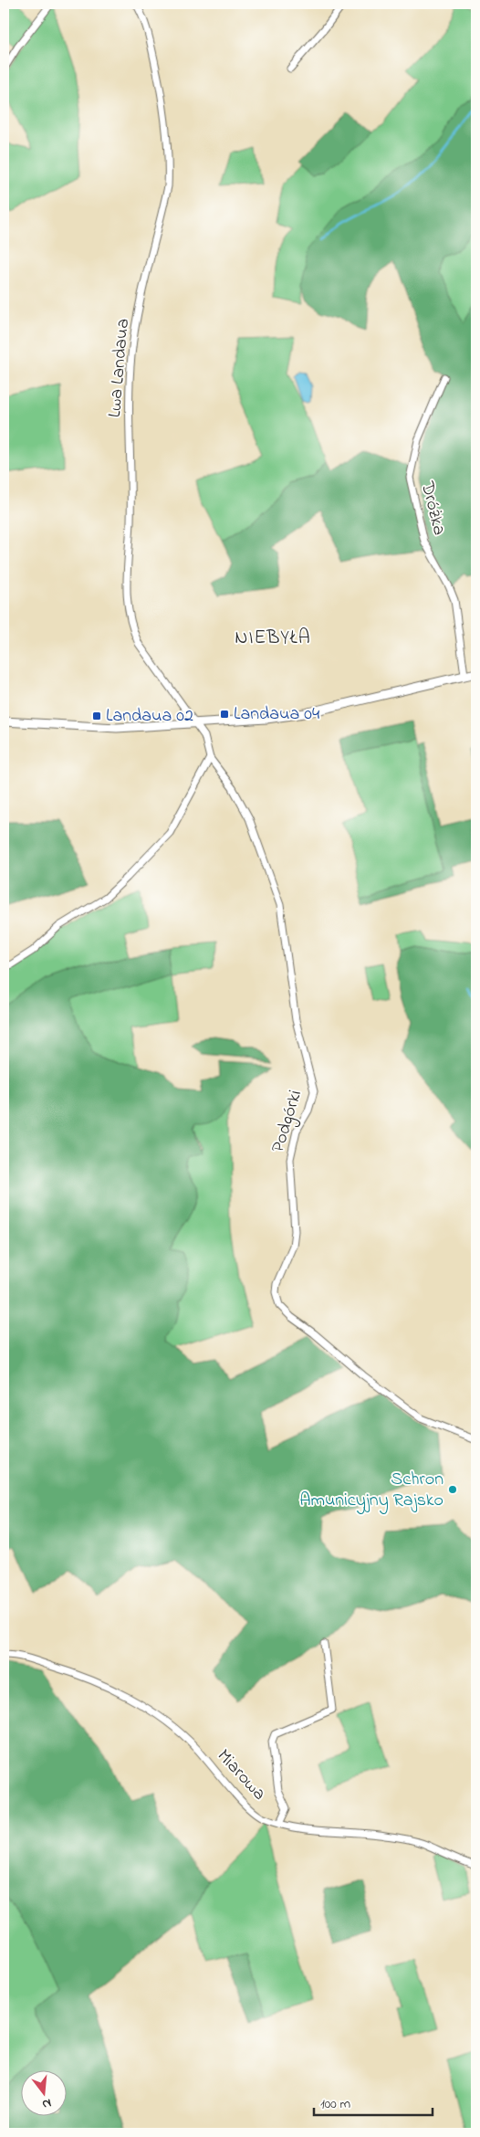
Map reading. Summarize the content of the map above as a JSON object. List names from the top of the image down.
{
  "streets": {
    "street": [
      "Lwa Landaua",
      "Dróżka",
      "Podgórki",
      "Miarowa"
    ]
  },
  "crossings": [
    ["Lwa Landaua", "Podgórki"]
  ],
  "districts": ["NIEBYŁA"],
  "places": {
    "transit": ["Landaua 04", "Landaua 02"],
    "other": ["Schron Amunicyjny Rajsko"]
  },
  "scale_bar": "100 m",
  "north": "bottom"
}
